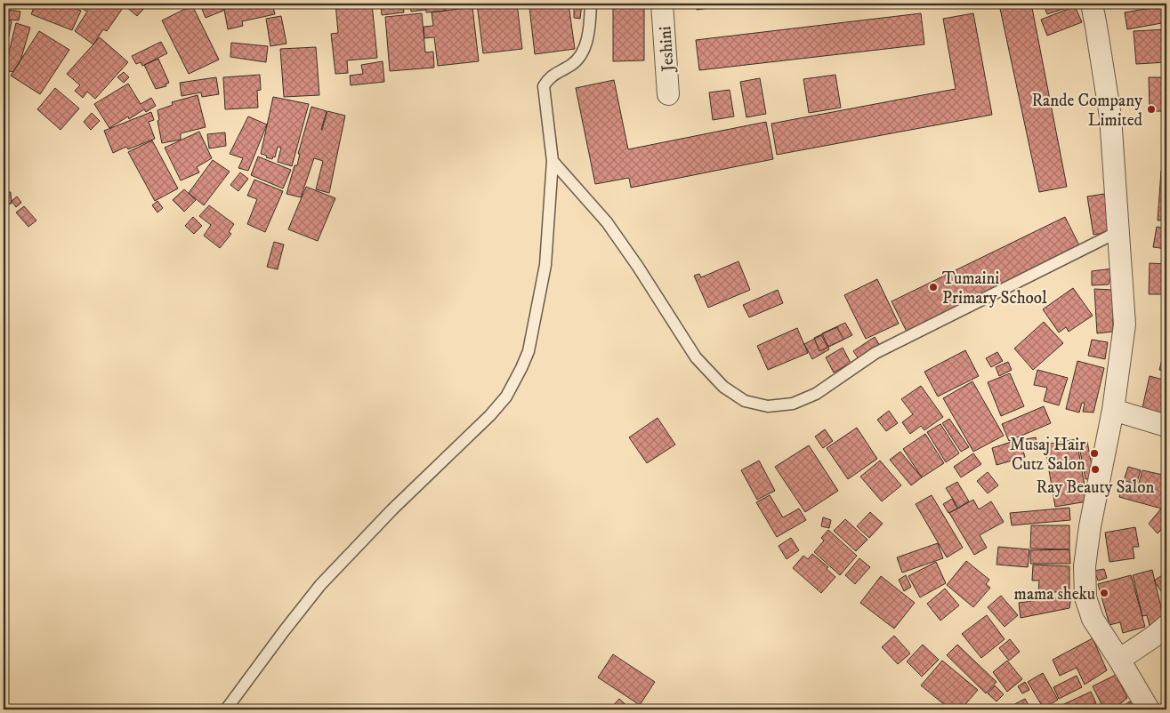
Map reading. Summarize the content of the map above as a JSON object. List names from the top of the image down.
{
  "streets": {
    "street": ["Jeshini"]
  },
  "places": [
    "Rande Company Limited",
    "Tumaini Primary School",
    "Musaj Hair Cutz Salon",
    "Ray Beauty Salon",
    "mama sheku"
  ]
}
